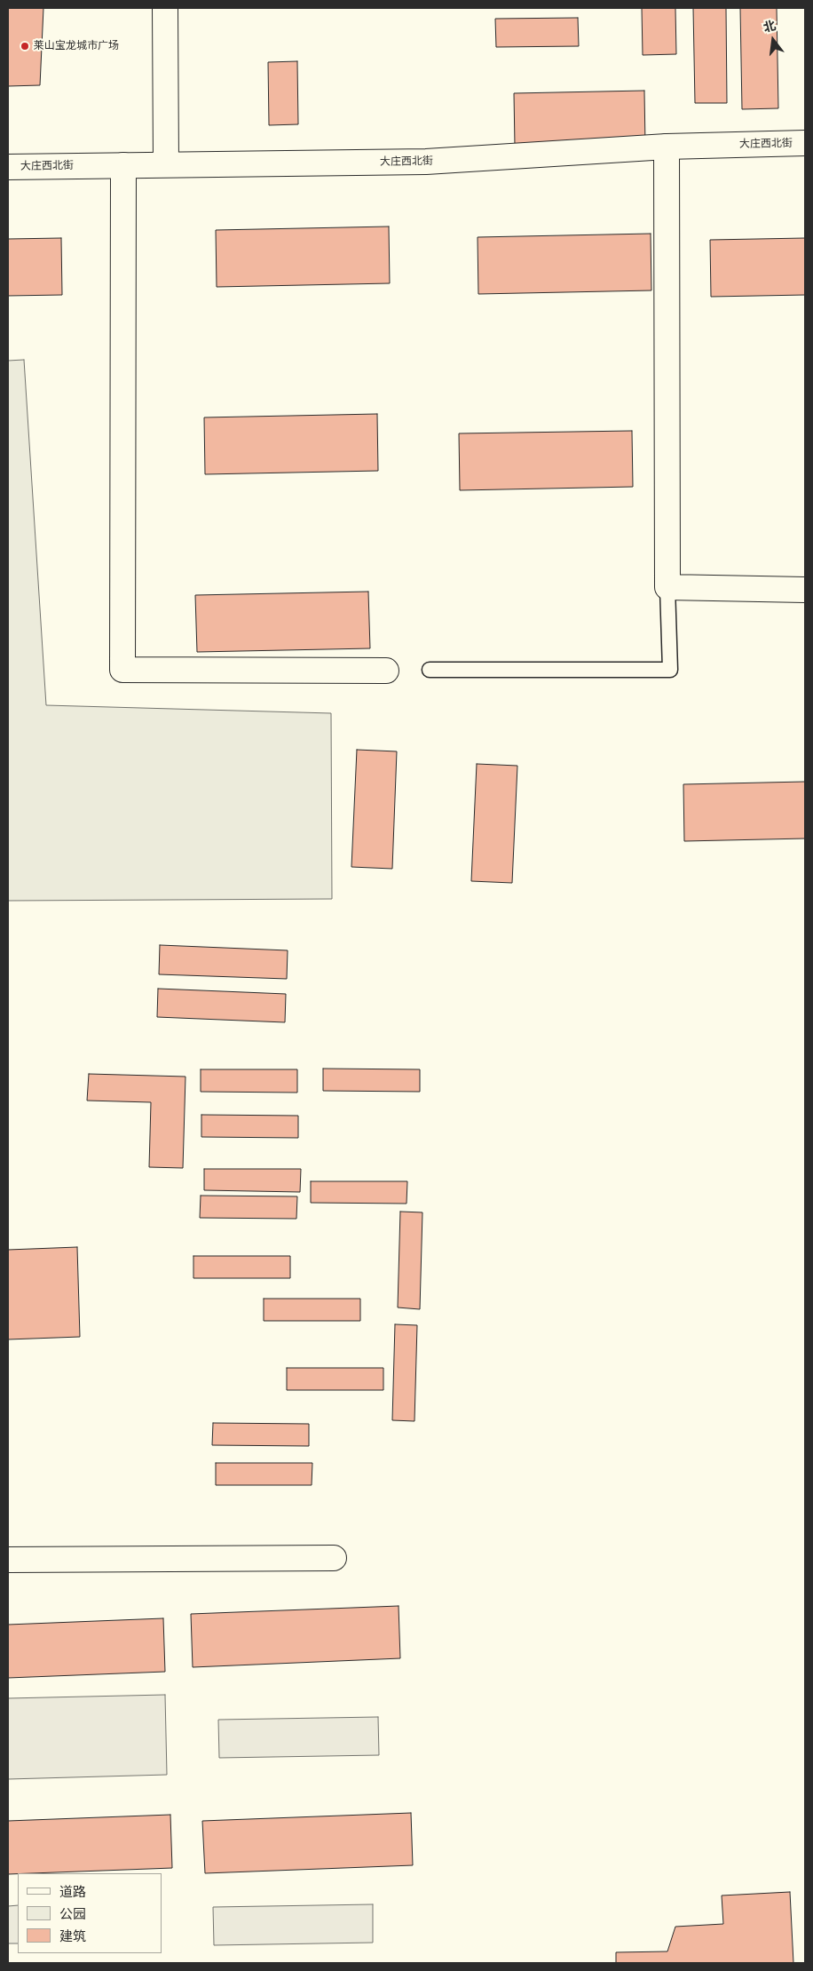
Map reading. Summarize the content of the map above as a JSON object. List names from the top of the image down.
{
  "streets": {
    "street": ["大庄西北街"]
  },
  "places": ["莱山宝龙城市广场"],
  "legend": ["道路", "公园", "建筑"],
  "north": "top"
}
